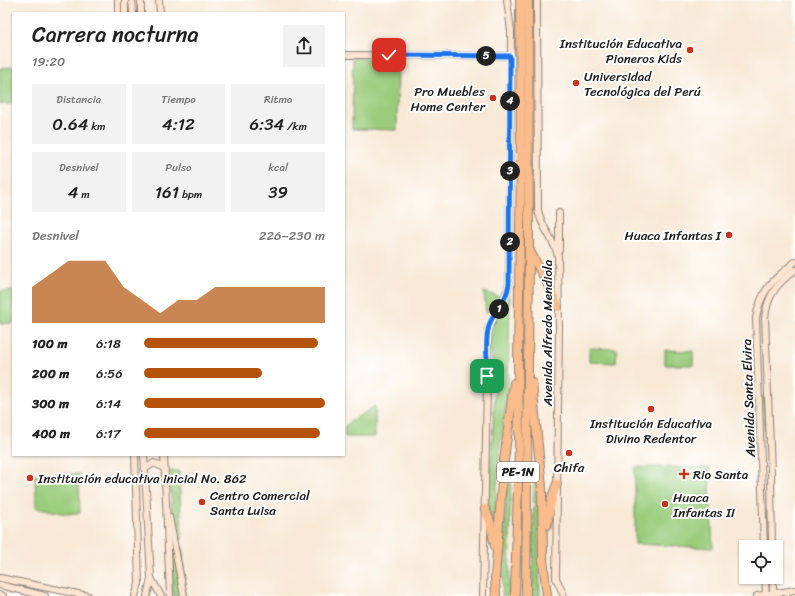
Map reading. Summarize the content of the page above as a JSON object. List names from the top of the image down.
{
  "streets": {
    "highway": ["PE-1N"],
    "main road": ["Avenida Alfredo Mendiola", "Avenida Santa Elvira"]
  },
  "places": {
    "other": [
      "Institución Educativa Pioneros Kids",
      "Universidad Tecnológica del Perú",
      "Pro Muebles Home Center",
      "Huaca Infantas I",
      "Institución Educativa Divino Redentor",
      "Chifa",
      "Institución educativa inicial No. 862",
      "Centro Comercial Santa Luisa",
      "Huaca Infantas II"
    ],
    "health": ["Rio Santa"]
  },
  "page": {
    "heading": ["Carrera nocturna", "19:20"],
    "pins": [
      "5",
      "4",
      "3",
      "2",
      "1"
    ],
    "stats": [
      ["Distancia", "0.64 km"],
      ["Tiempo", "4:12"],
      ["Ritmo", "6:34 /km"],
      ["Desnivel", "4 m"],
      ["Pulso", "161 bpm"],
      ["kcal", "39"]
    ],
    "chart": ["Desnivel", "226–230 m"],
    "list": [
      {
        "name": "100 m",
        "note": "6:18"
      },
      {
        "name": "200 m",
        "note": "6:56"
      },
      {
        "name": "300 m",
        "note": "6:14"
      },
      {
        "name": "400 m",
        "note": "6:17"
      }
    ]
  }
}
